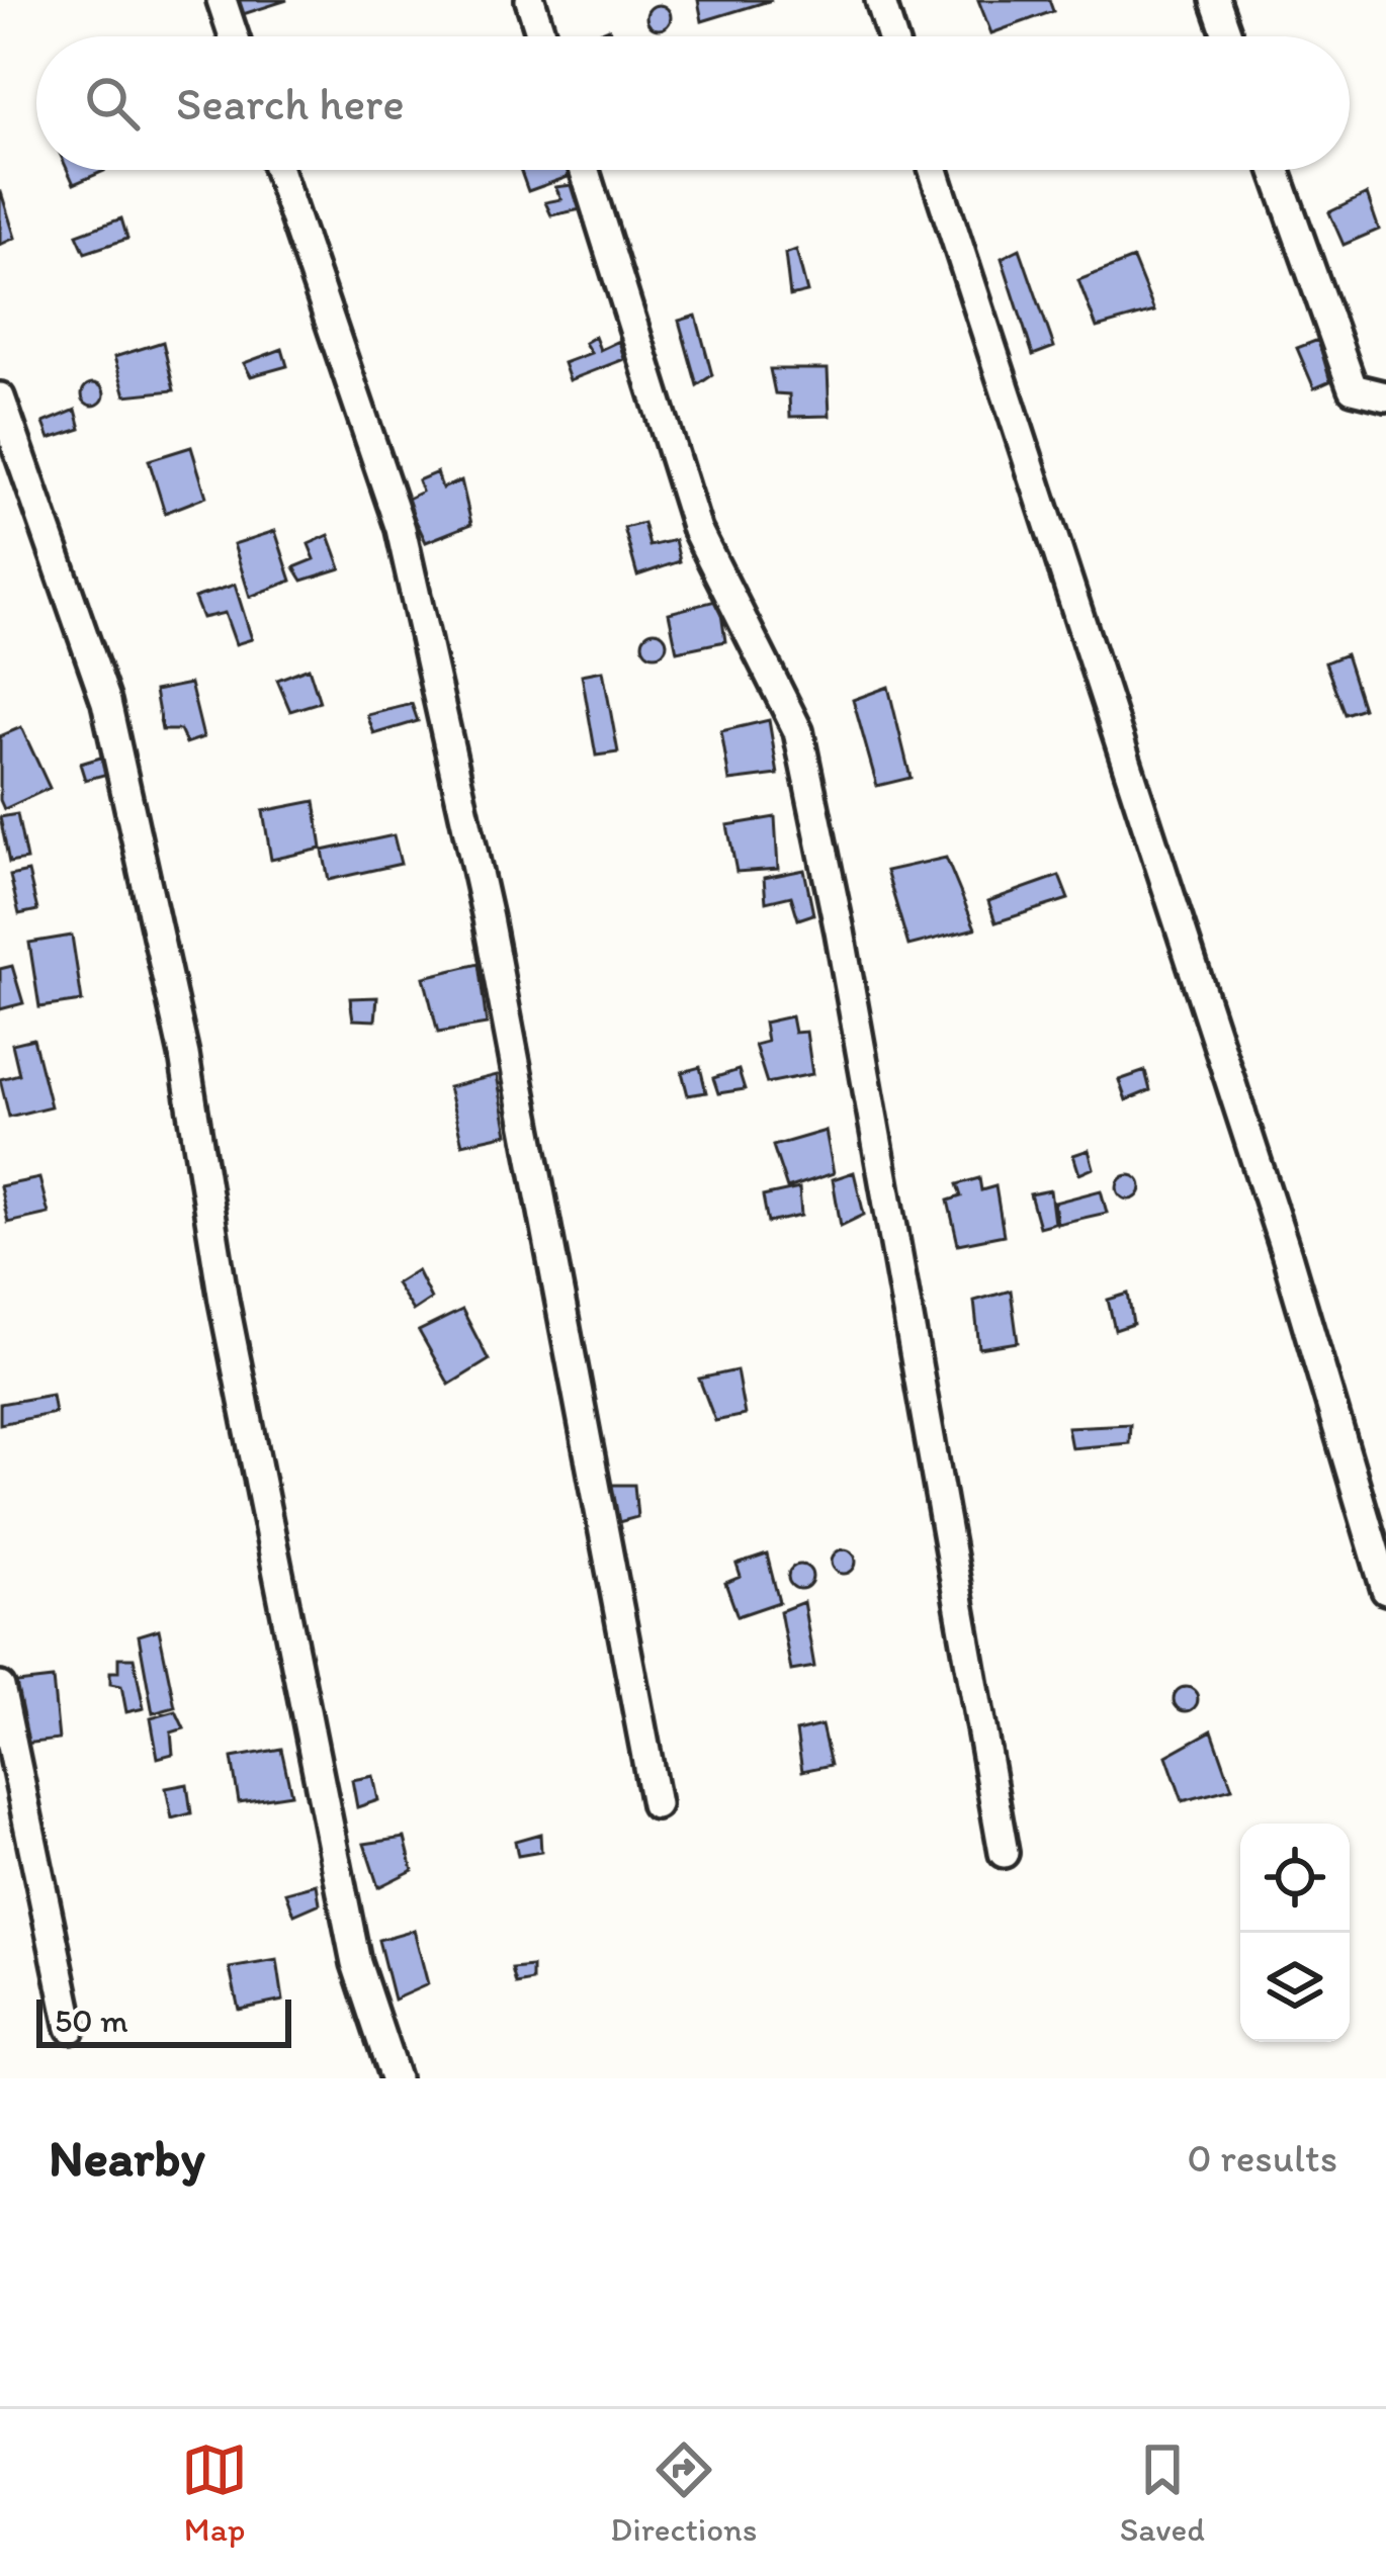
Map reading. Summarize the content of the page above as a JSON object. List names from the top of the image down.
{
  "scale_bar": "50 m",
  "page": {
    "search": "Search here",
    "scale": "50 m",
    "heading": ["Nearby", "0 results"],
    "nav": ["Map", "Directions", "Saved"]
  }
}
